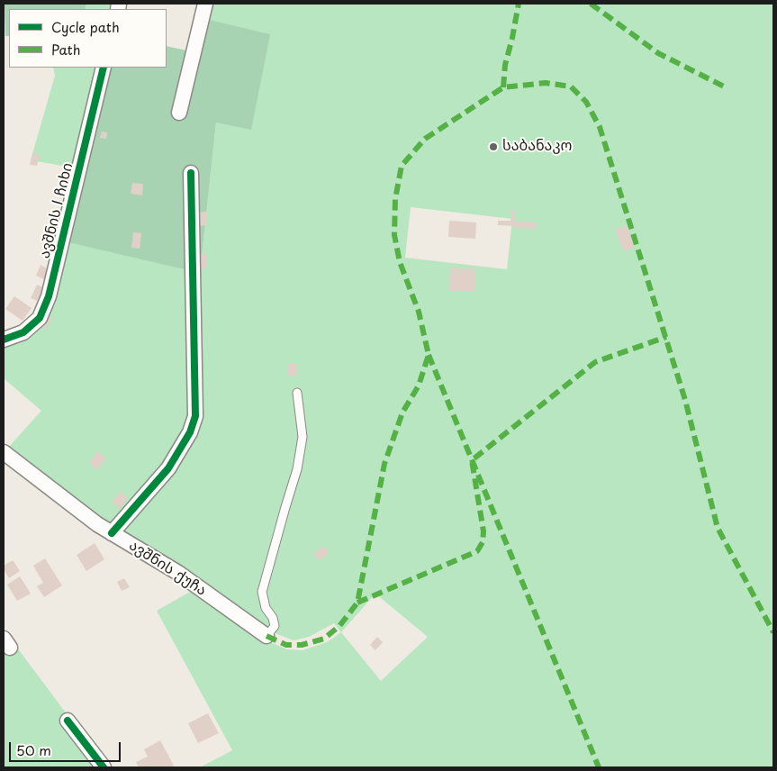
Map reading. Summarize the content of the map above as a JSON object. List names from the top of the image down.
{
  "streets": {
    "street": ["ავშნის I ჩიხი", "ავშნის ქუჩა"]
  },
  "places": ["საბანაკო"],
  "legend": ["Cycle path", "Path"],
  "scale_bar": "50 m"
}
